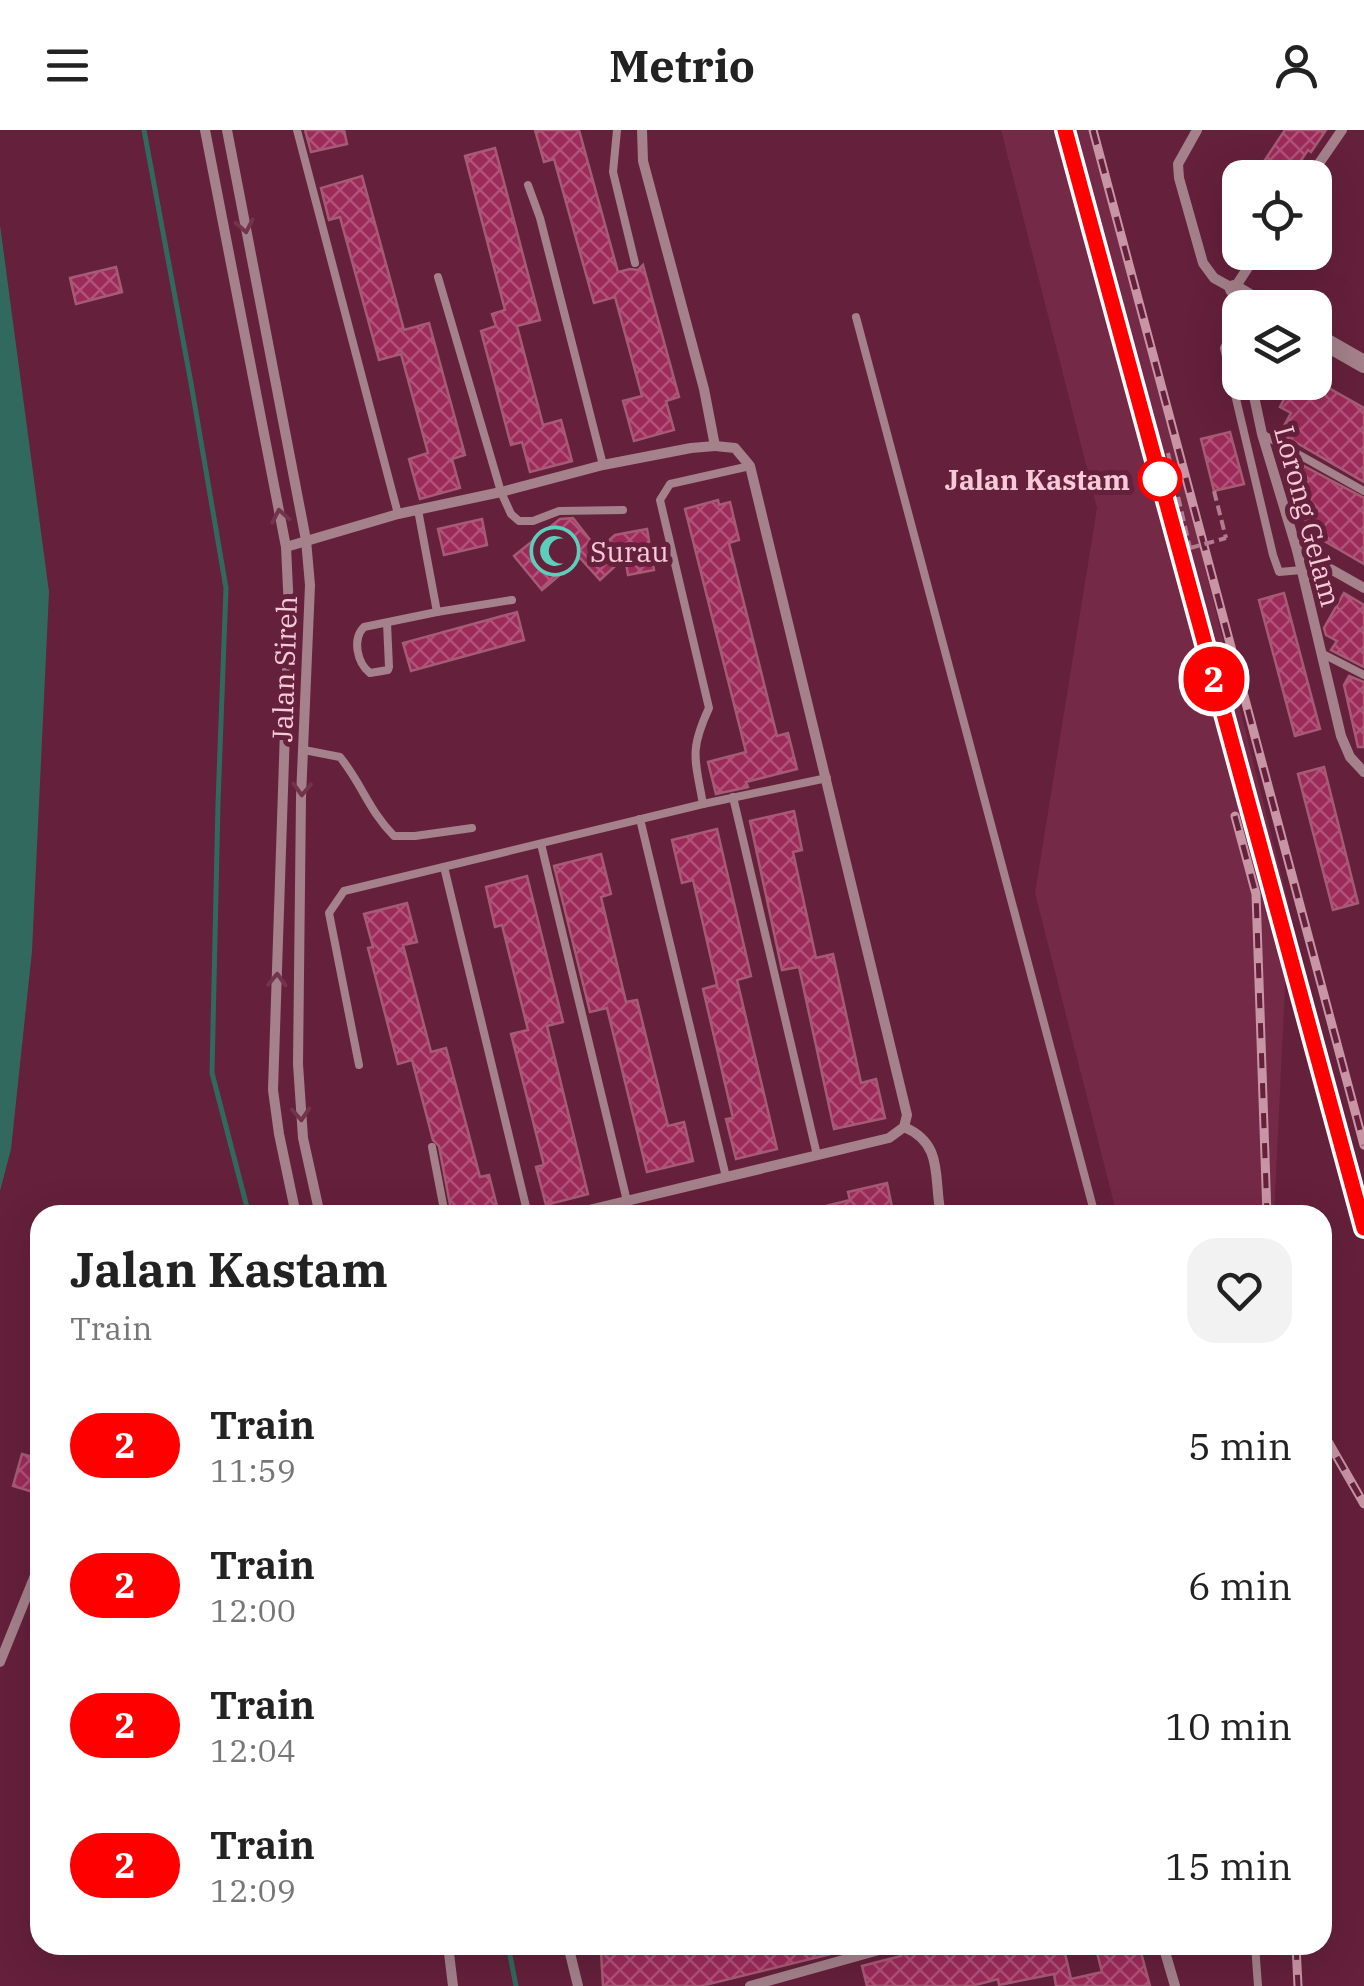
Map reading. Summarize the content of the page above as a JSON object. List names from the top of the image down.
{
  "streets": {
    "street": ["Lorong Gelam", "Jalan Sireh"]
  },
  "places": {
    "other": ["Jalan Kastam"],
    "mosque": ["Surau"]
  },
  "page": {
    "header": "Metrio",
    "on_map": "2",
    "heading": ["Jalan Kastam", "Train"],
    "list": [
      {
        "mark": "2",
        "name": "Train",
        "note": "11:59",
        "value": "5 min"
      },
      {
        "mark": "2",
        "name": "Train",
        "note": "12:00",
        "value": "6 min"
      },
      {
        "mark": "2",
        "name": "Train",
        "note": "12:04",
        "value": "10 min"
      },
      {
        "mark": "2",
        "name": "Train",
        "note": "12:09",
        "value": "15 min"
      }
    ]
  }
}
